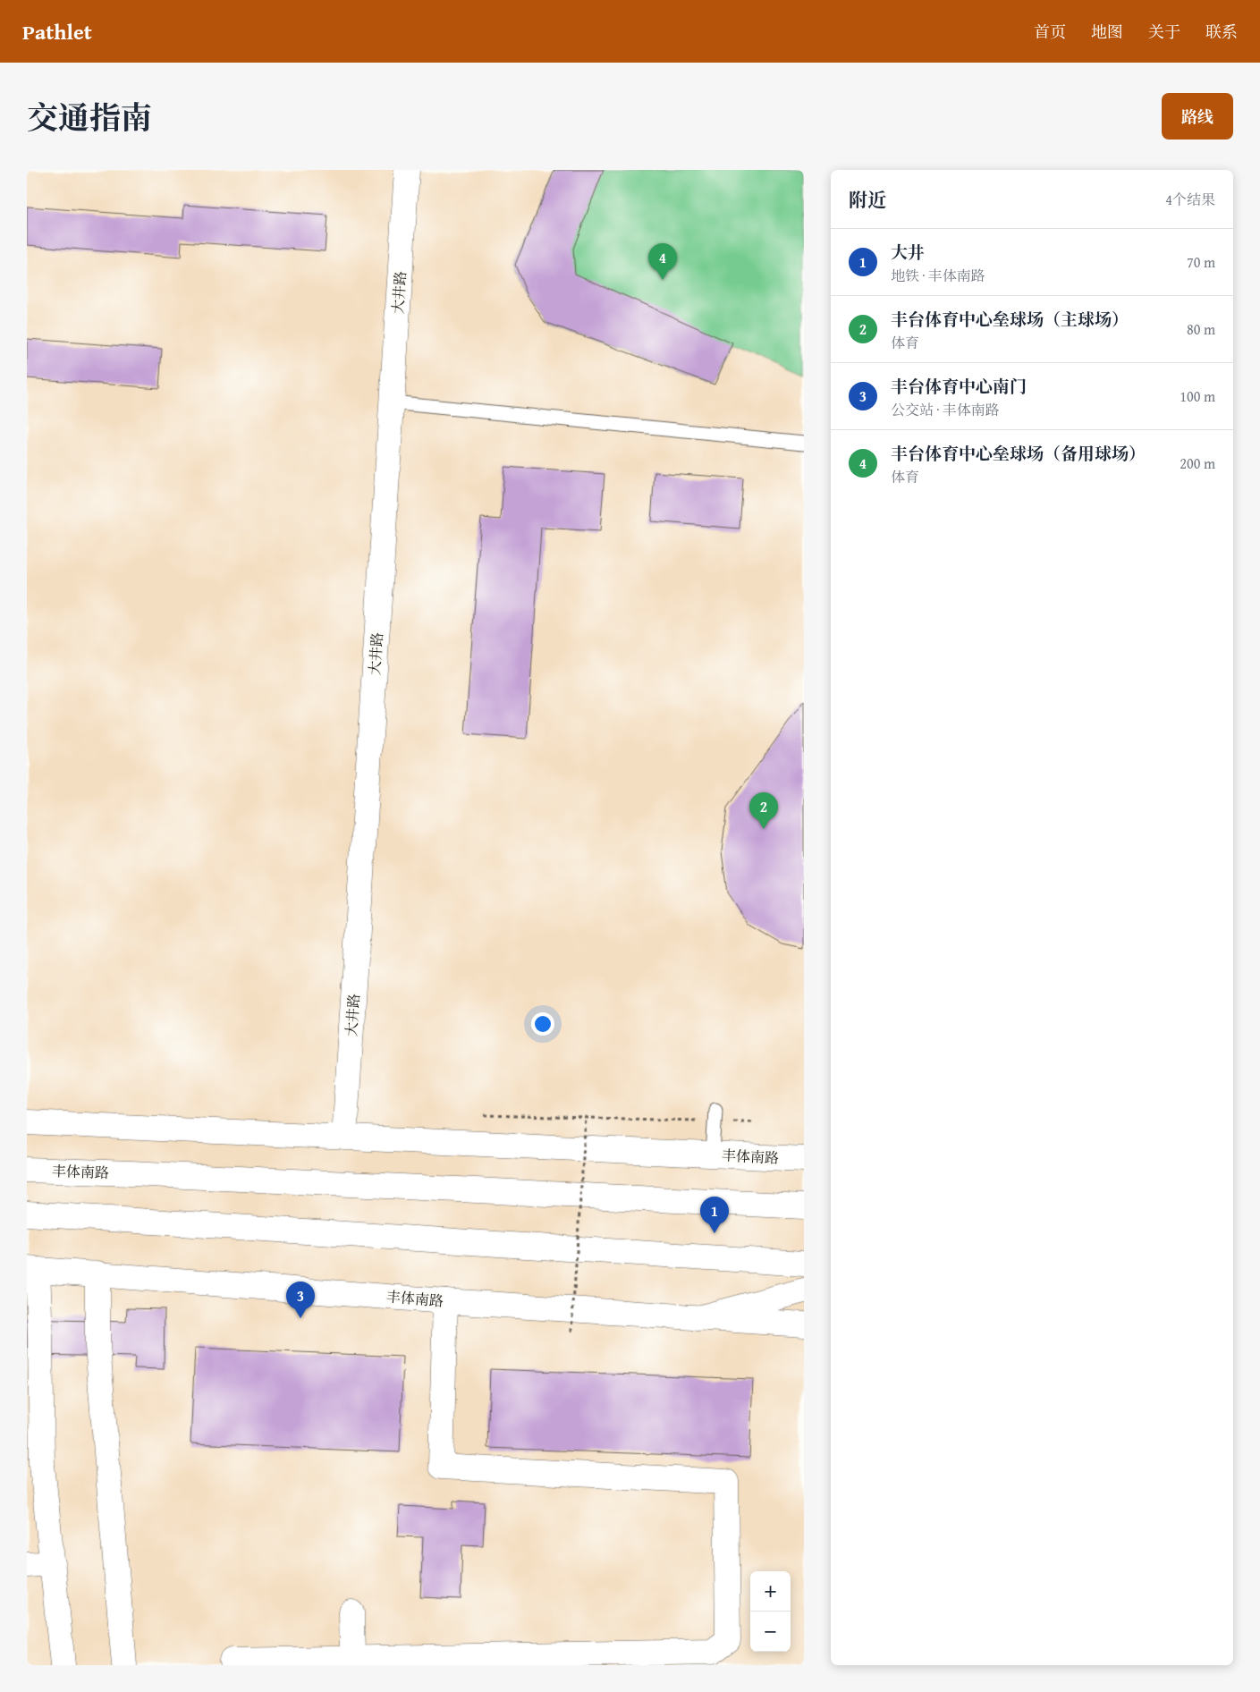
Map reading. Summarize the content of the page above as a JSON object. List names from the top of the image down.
{
  "streets": {
    "main road": ["大井路", "丰体南路"]
  },
  "crossings": [
    ["大井路", "丰体南路"]
  ],
  "page": {
    "header": "Pathlet",
    "nav": [
      "首页",
      "地图",
      "关于",
      "联系"
    ],
    "title": "交通指南",
    "buttons": "路线",
    "heading": ["附近", "4个结果"],
    "list": [
      {
        "mark": "1",
        "name": "大井",
        "note": "地铁 · 丰体南路",
        "value": "70 m"
      },
      {
        "mark": "2",
        "name": "丰台体育中心垒球场（主球场）",
        "note": "体育",
        "value": "80 m"
      },
      {
        "mark": "3",
        "name": "丰台体育中心南门",
        "note": "公交站 · 丰体南路",
        "value": "100 m"
      },
      {
        "mark": "4",
        "name": "丰台体育中心垒球场（备用球场）",
        "note": "体育",
        "value": "200 m"
      }
    ],
    "pins": [
      "4",
      "2",
      "1",
      "3"
    ],
    "map_buttons": ["+", "−"]
  }
}
